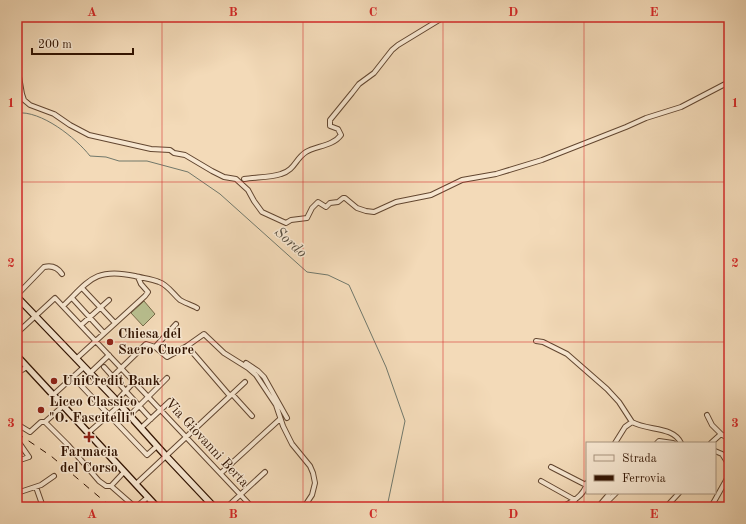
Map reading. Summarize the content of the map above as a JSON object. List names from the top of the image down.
{
  "streets": {
    "street": ["Via Giovanni Berta"]
  },
  "water": ["Sordo"],
  "places": {
    "other": ["Chiesa del Sacro Cuore", "UniCredit Bank", "Liceo Classico \"O. Fascitelli\""],
    "health": ["Farmacia del Corso"]
  },
  "legend": ["Strada", "Ferrovia"],
  "scale_bar": "200 m",
  "grid": {
    "columns": [
      "A",
      "B",
      "C",
      "D",
      "E"
    ],
    "rows": ["1", "2", "3"]
  }
}
